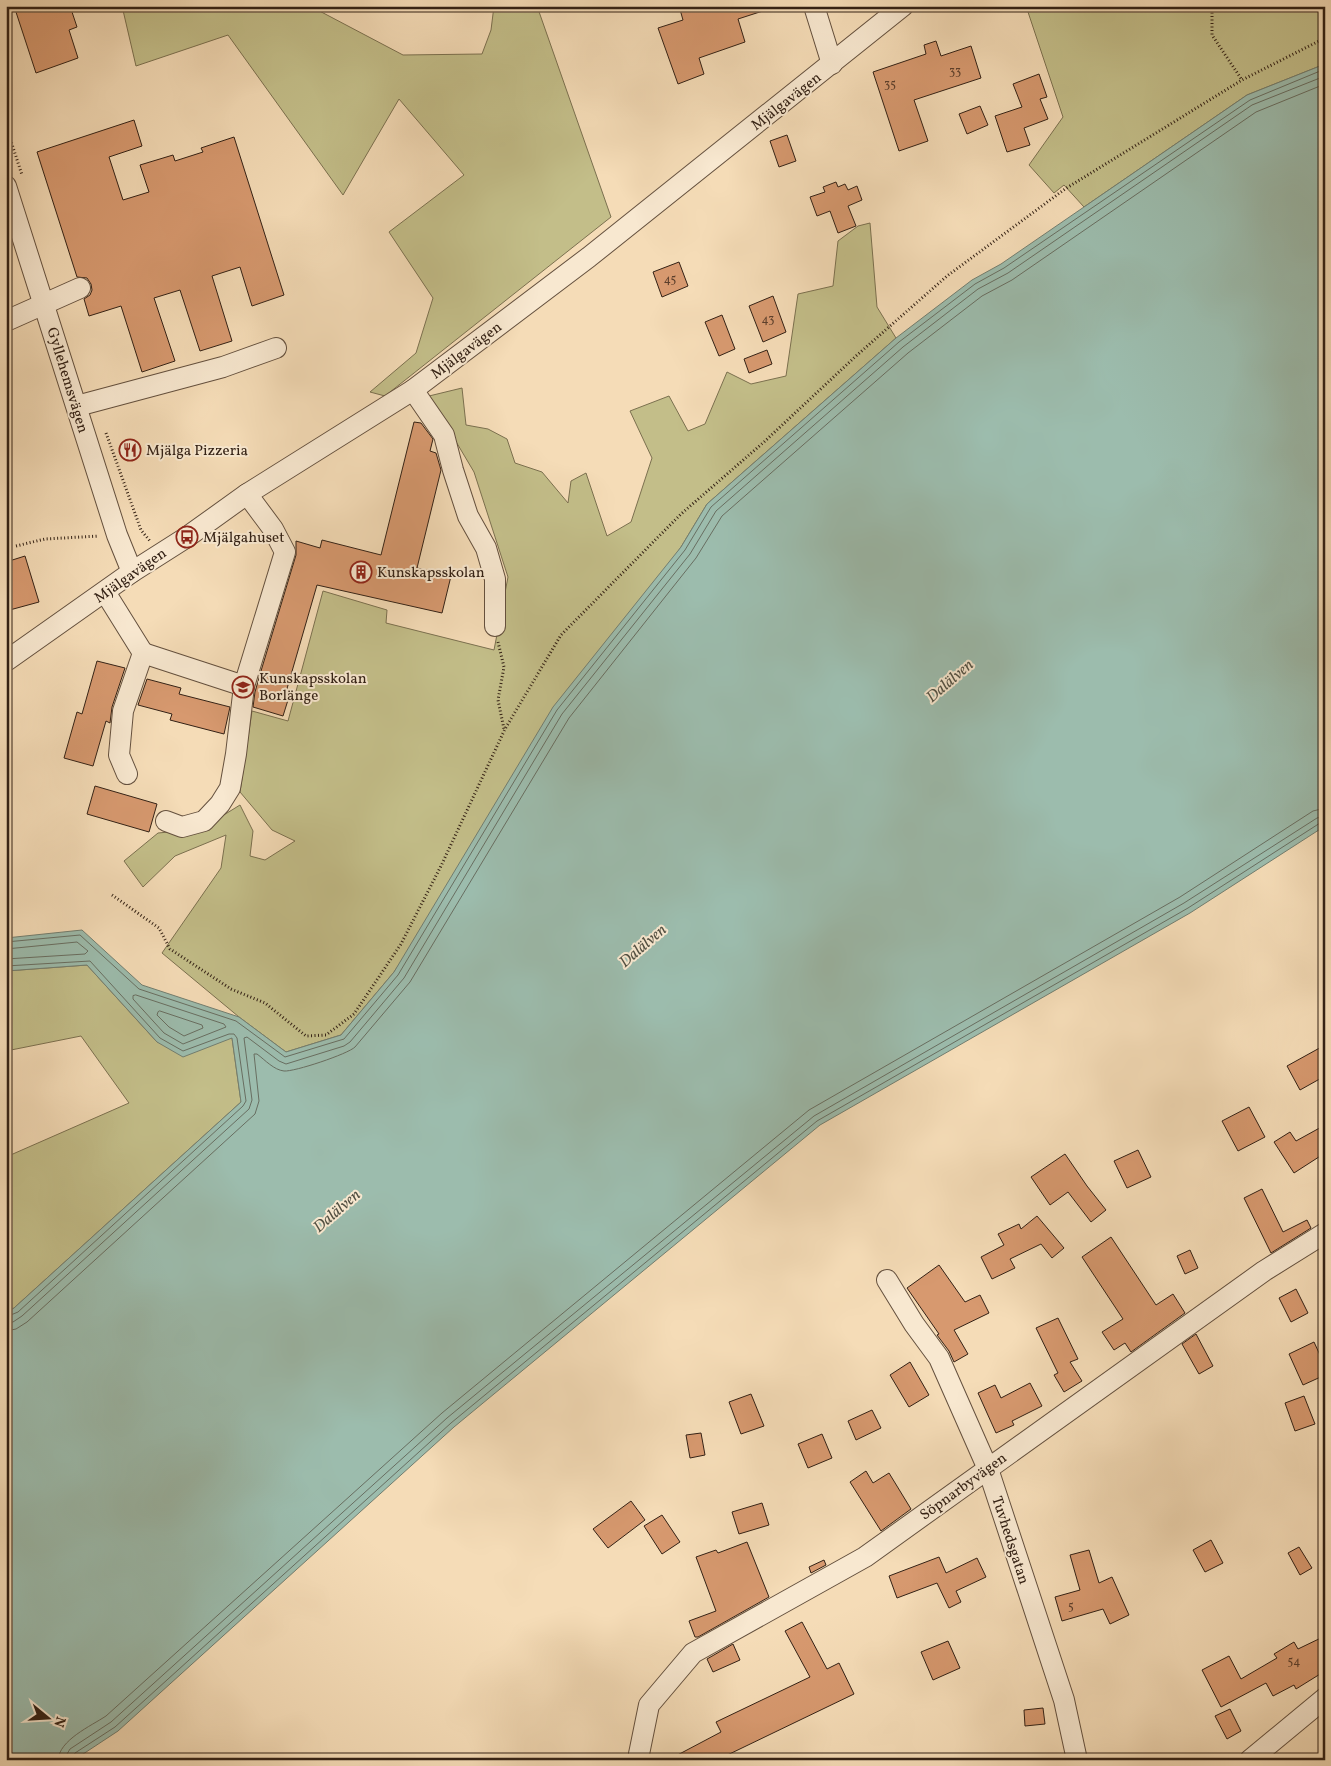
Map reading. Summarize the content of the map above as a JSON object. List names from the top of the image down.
{
  "streets": {
    "street": [
      "Mjälgavägen",
      "Gyllehemsvägen",
      "Söpnarbyvägen",
      "Tuvhedsgatan"
    ]
  },
  "crossings": [
    ["Mjälgavägen", "Gyllehemsvägen"],
    ["Söpnarbyvägen", "Tuvhedsgatan"]
  ],
  "water": ["Dalälven"],
  "places": {
    "restaurant": ["Mjälga Pizzeria"],
    "bus stop": ["Mjälgahuset"],
    "building": ["Kunskapsskolan"],
    "school or university": ["Kunskapsskolan Borlänge"]
  },
  "house_numbers": [
    "33",
    "35",
    "45",
    "43",
    "5",
    "54"
  ],
  "north": "right"
}
